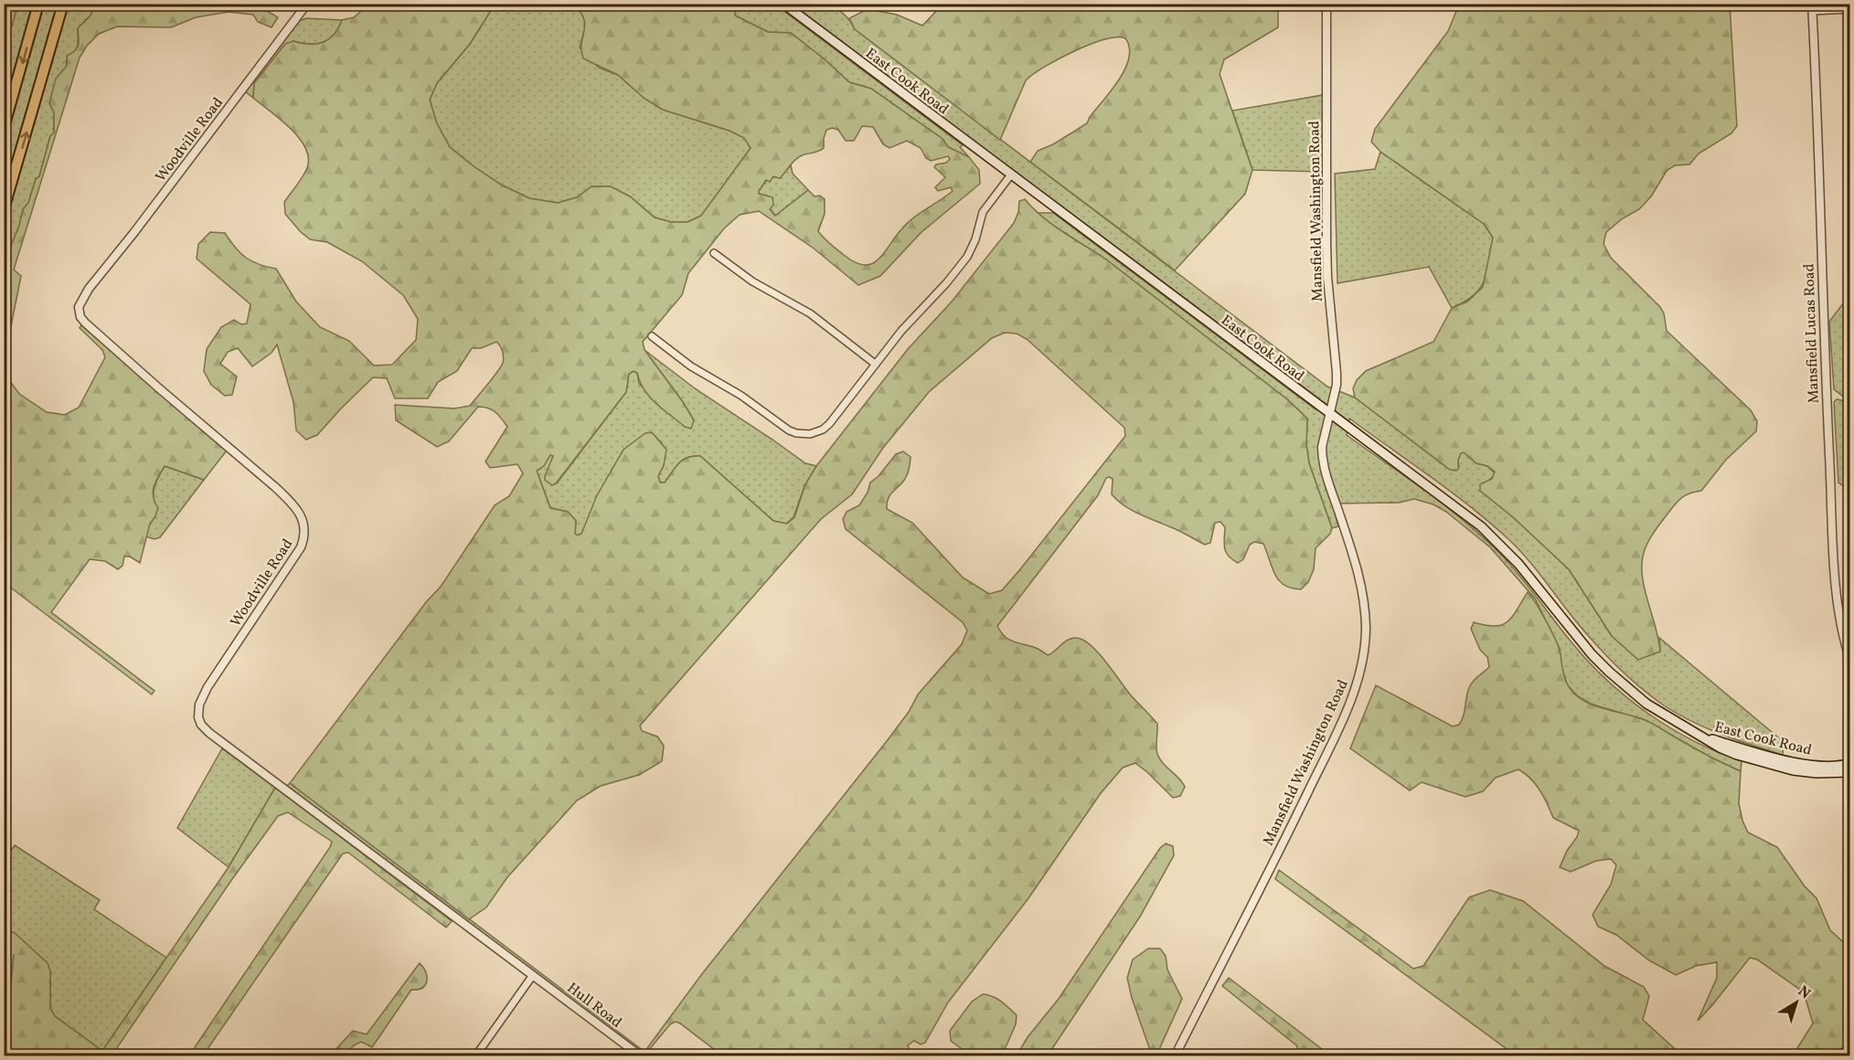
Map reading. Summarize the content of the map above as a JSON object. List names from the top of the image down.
{
  "streets": {
    "main road": ["East Cook Road"],
    "street": [
      "Woodville Road",
      "Mansfield Washington Road",
      "Mansfield Lucas Road",
      "Hull Road"
    ]
  },
  "crossings": [
    ["East Cook Road", "Mansfield Washington Road"],
    ["Woodville Road", "Hull Road"]
  ],
  "north": "top right"
}
